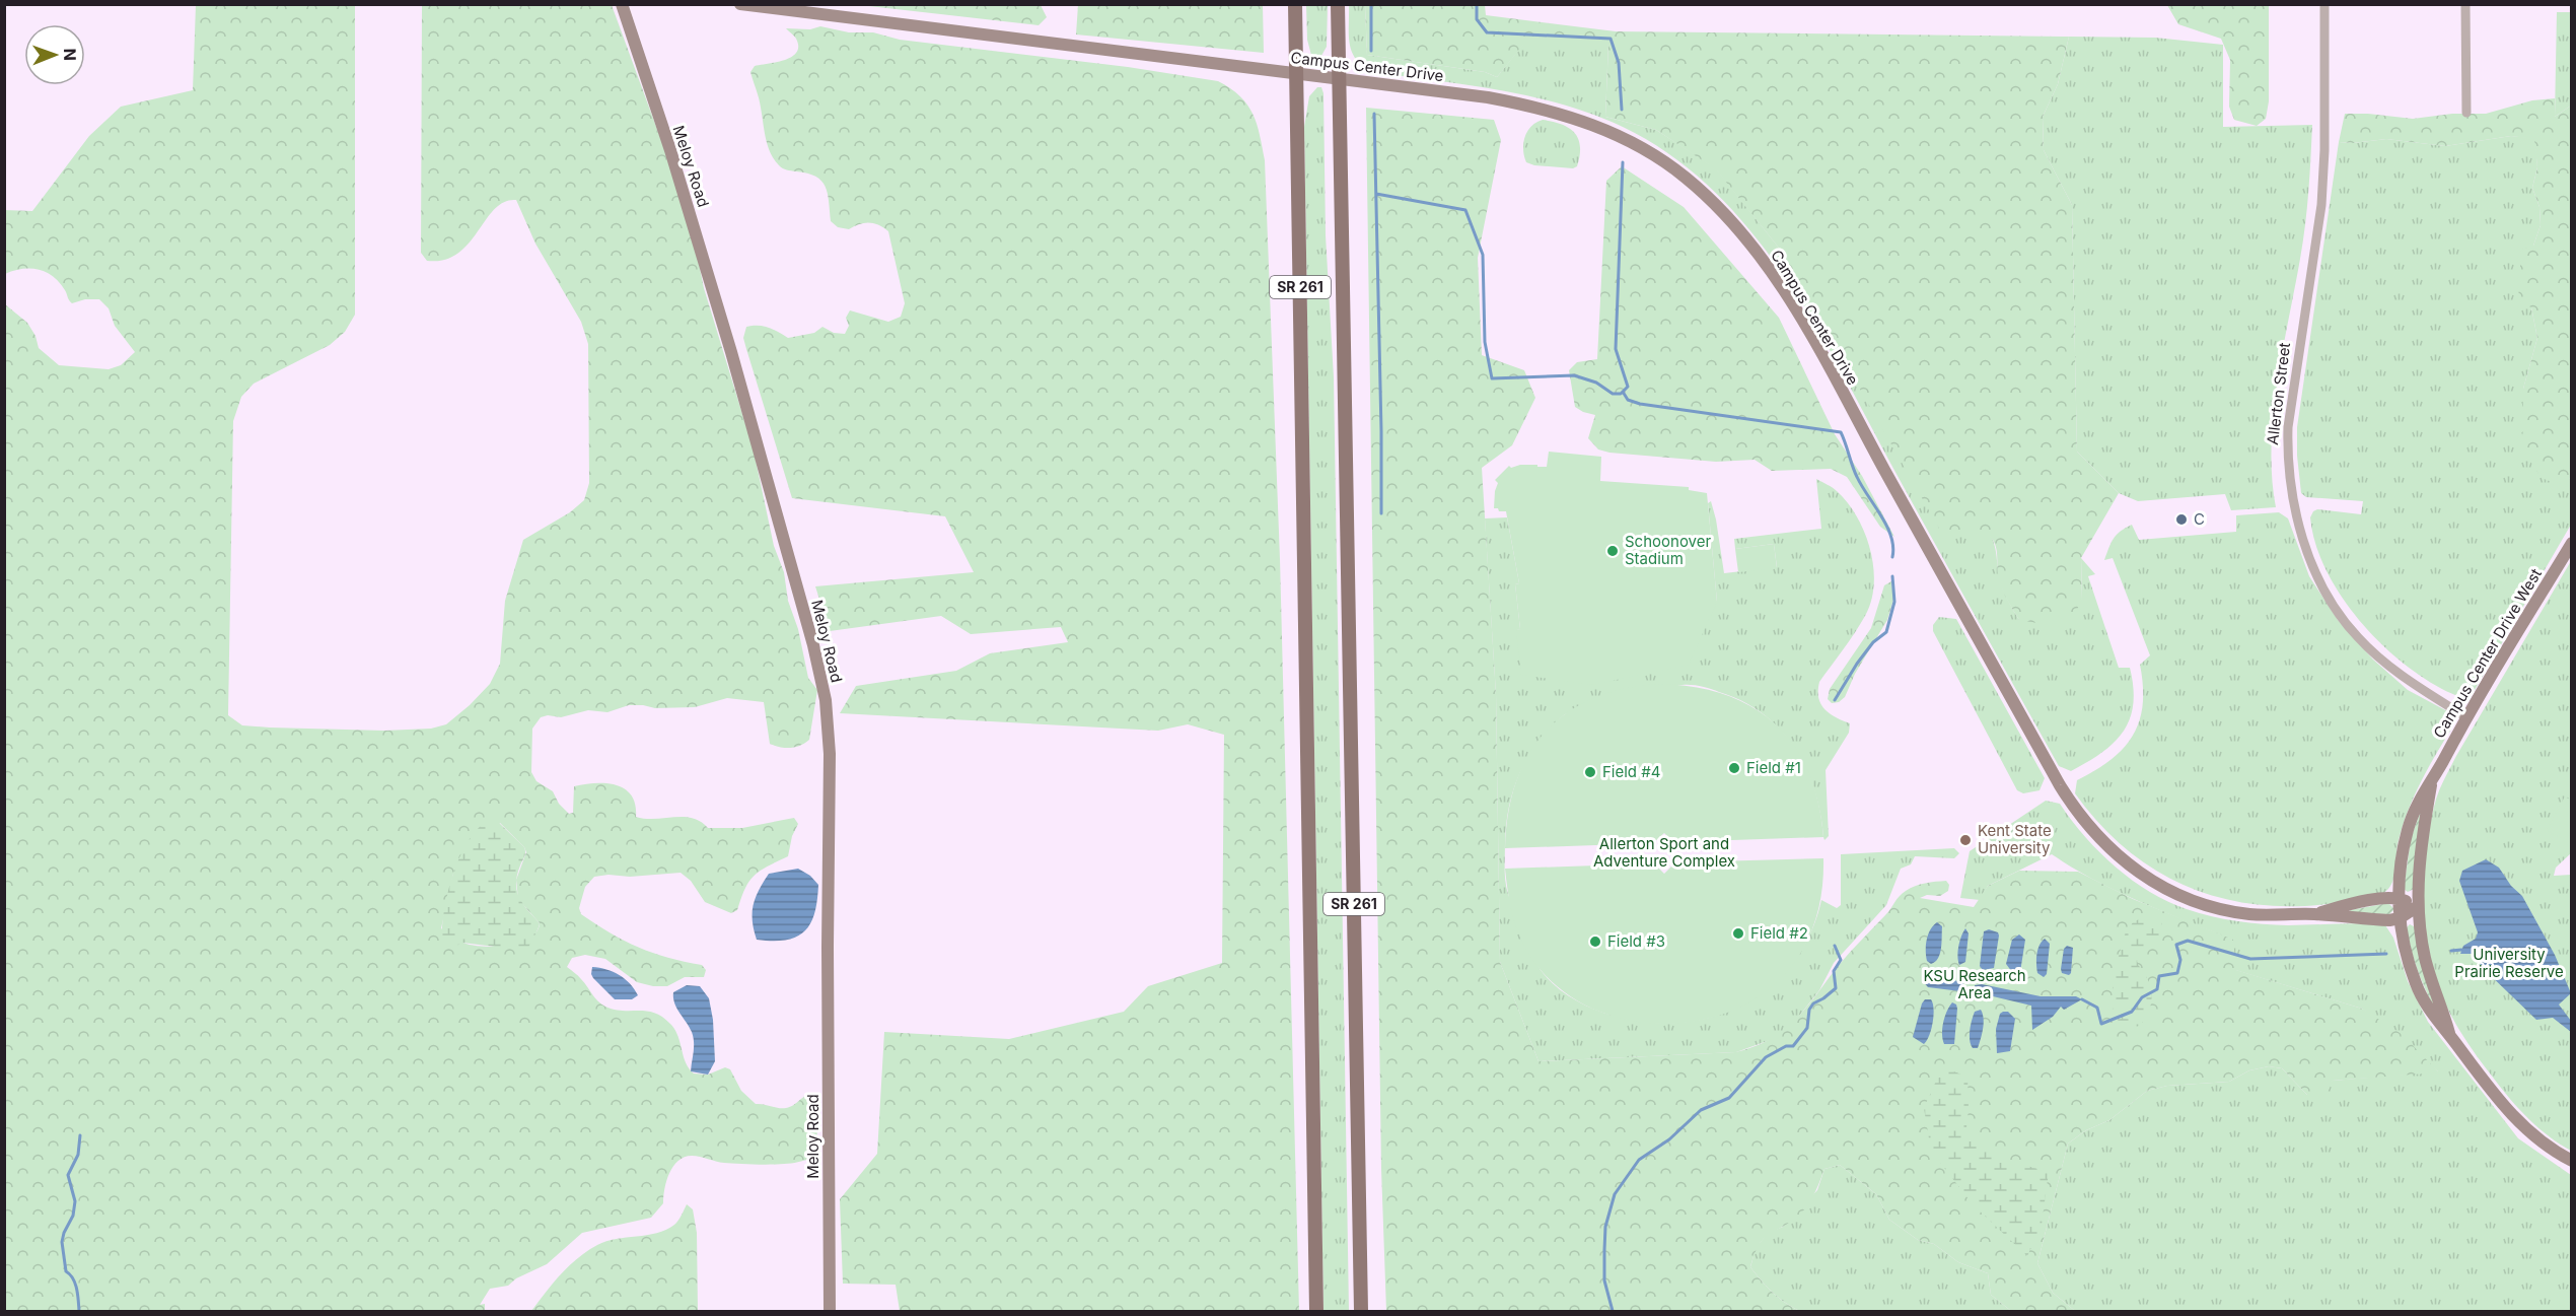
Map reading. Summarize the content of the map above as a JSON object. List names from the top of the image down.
{
  "streets": {
    "main road": ["SR 261"],
    "street": [
      "Campus Center Drive",
      "Meloy Road",
      "Allerton Street",
      "Campus Center Drive West"
    ]
  },
  "crossings": [
    ["Campus Center Drive", "SR 261"],
    ["Campus Center Drive", "Campus Center Drive West"],
    ["Allerton Street", "Campus Center Drive West"]
  ],
  "parks": ["Allerton Sport and Adventure Complex", "University Prairie Reserve", "KSU Research Area"],
  "places": [
    "C",
    "Schoonover Stadium",
    "Field #1",
    "Field #4",
    "Kent State University",
    "Field #2",
    "Field #3"
  ],
  "north": "right"
}
